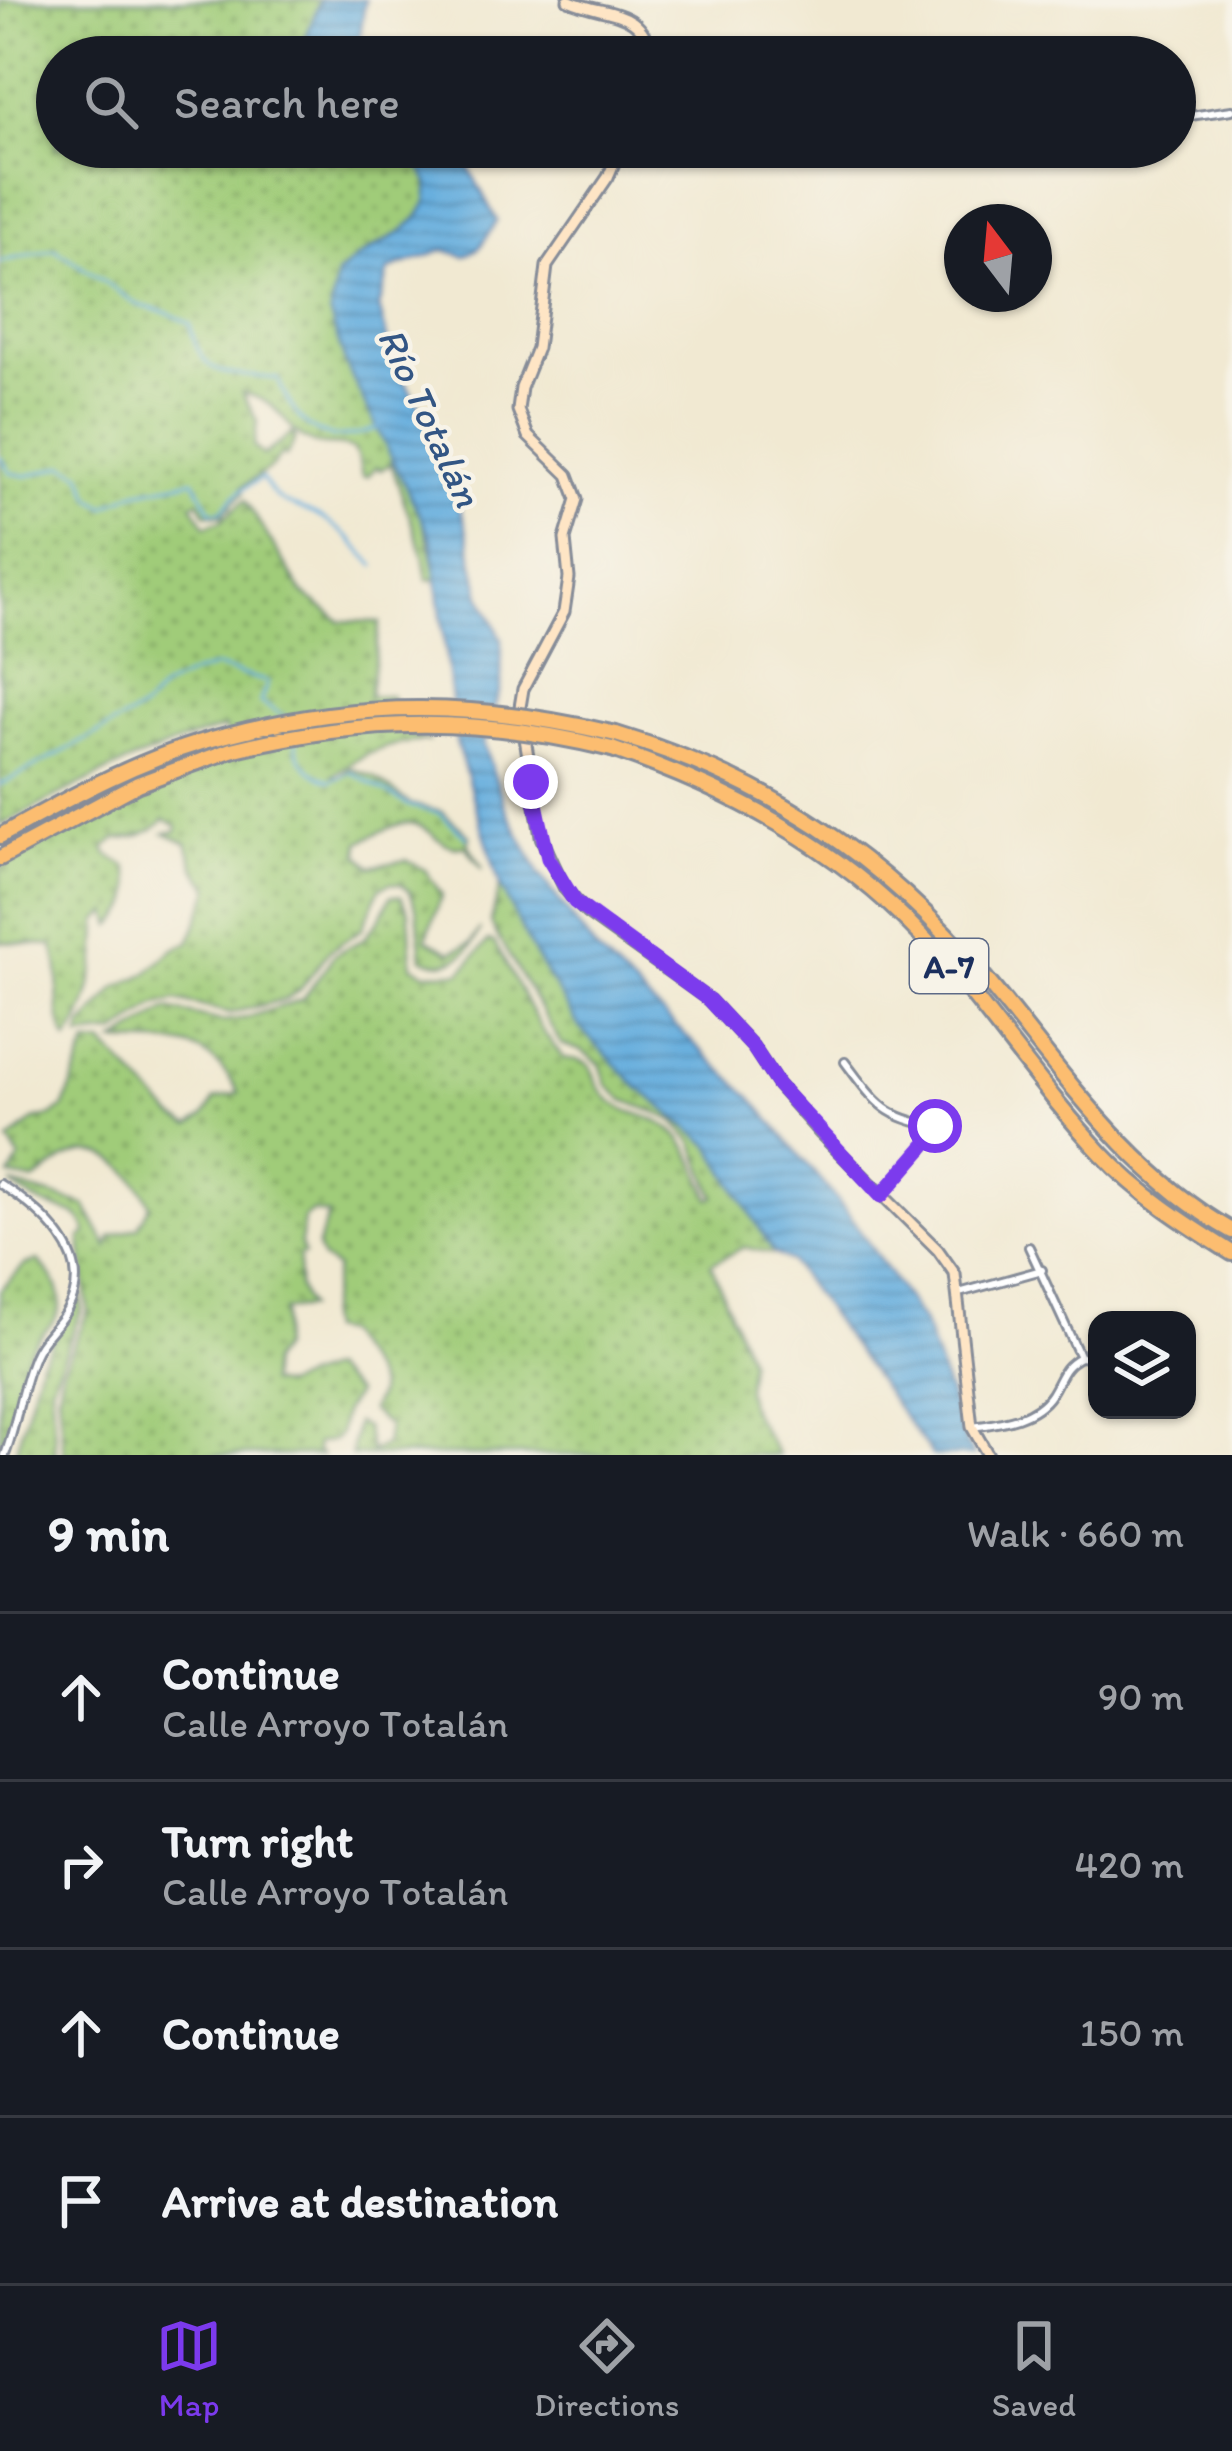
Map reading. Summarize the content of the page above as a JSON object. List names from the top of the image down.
{
  "streets": {
    "highway": ["A-7"]
  },
  "water": ["Río Totalán"],
  "north": "top",
  "page": {
    "search": "Search here",
    "heading": ["9 min", "Walk · 660 m"],
    "list": [
      ["Continue", "Calle Arroyo Totalán", "90 m"],
      ["Turn right", "Calle Arroyo Totalán", "420 m"],
      ["Continue", "150 m"],
      "Arrive at destination"
    ],
    "nav": ["Map", "Directions", "Saved"]
  }
}
